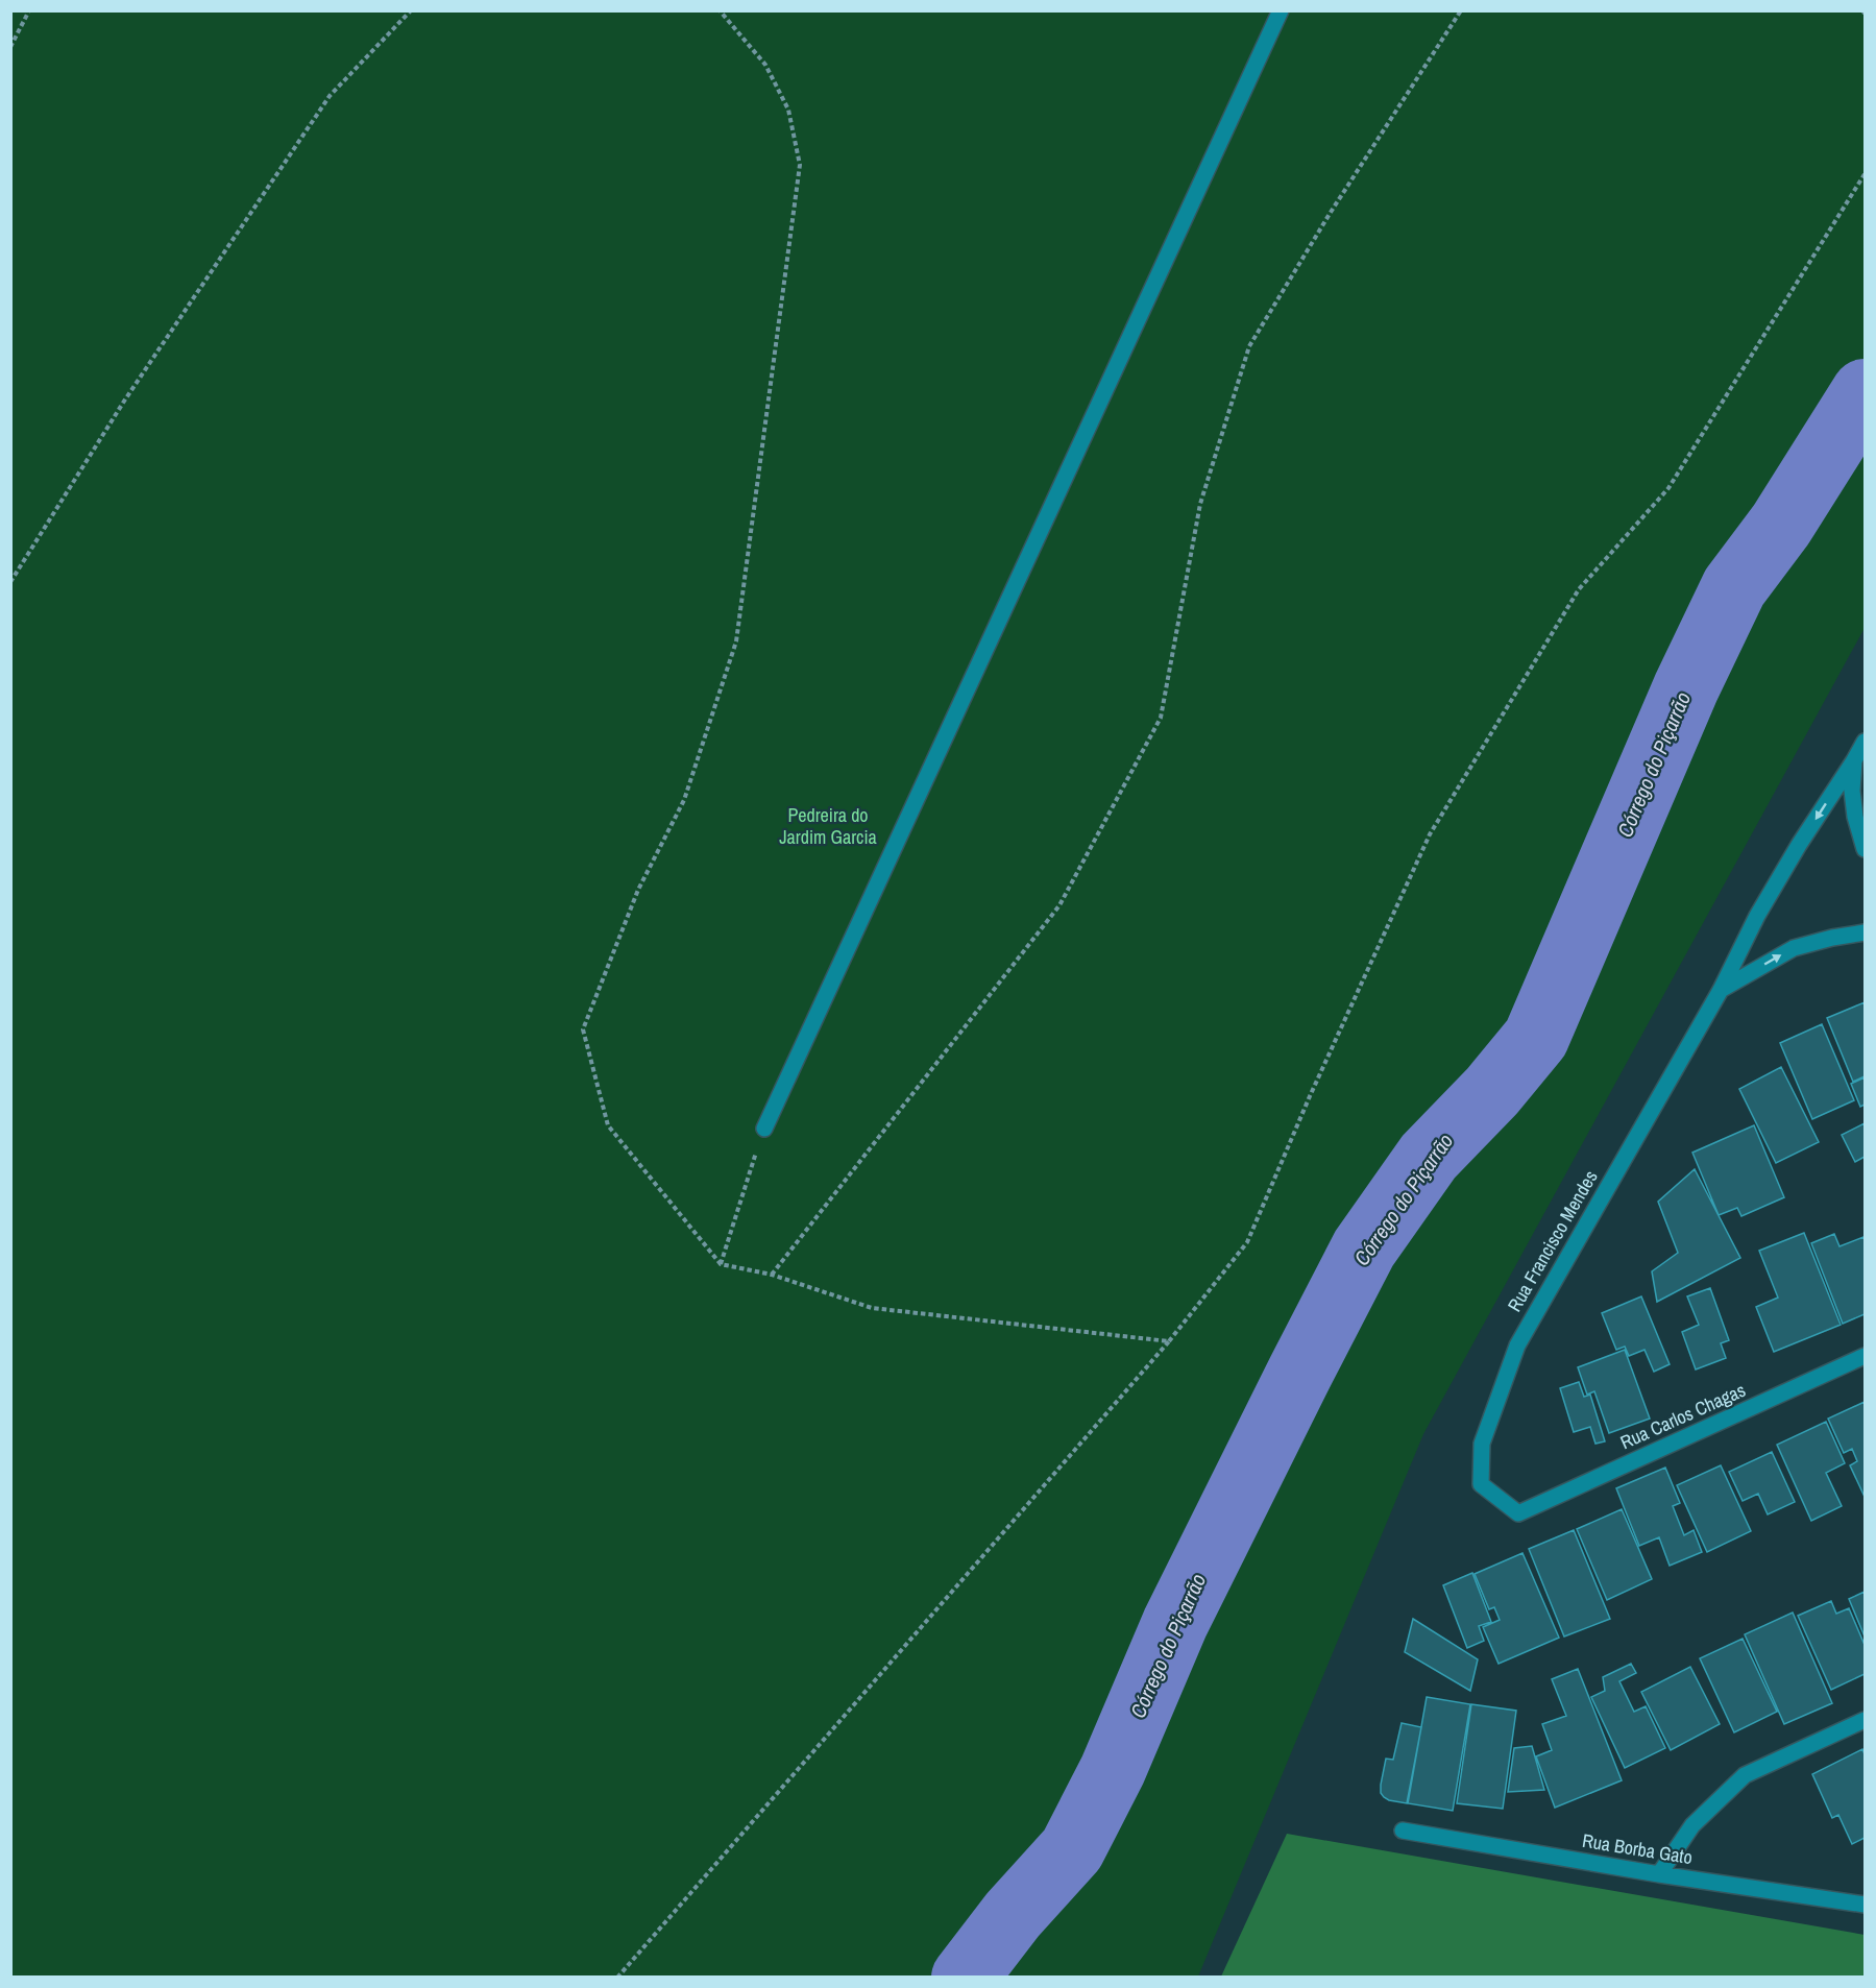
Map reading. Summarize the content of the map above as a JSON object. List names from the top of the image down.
{
  "streets": {
    "street": ["Rua Francisco Mendes", "Rua Carlos Chagas", "Rua Borba Gato"]
  },
  "crossings": [
    ["Rua Francisco Mendes", "Rua Carlos Chagas"]
  ],
  "water": ["Córrego do Piçarrão"],
  "parks": ["Pedreira do Jardim Garcia"]
}
